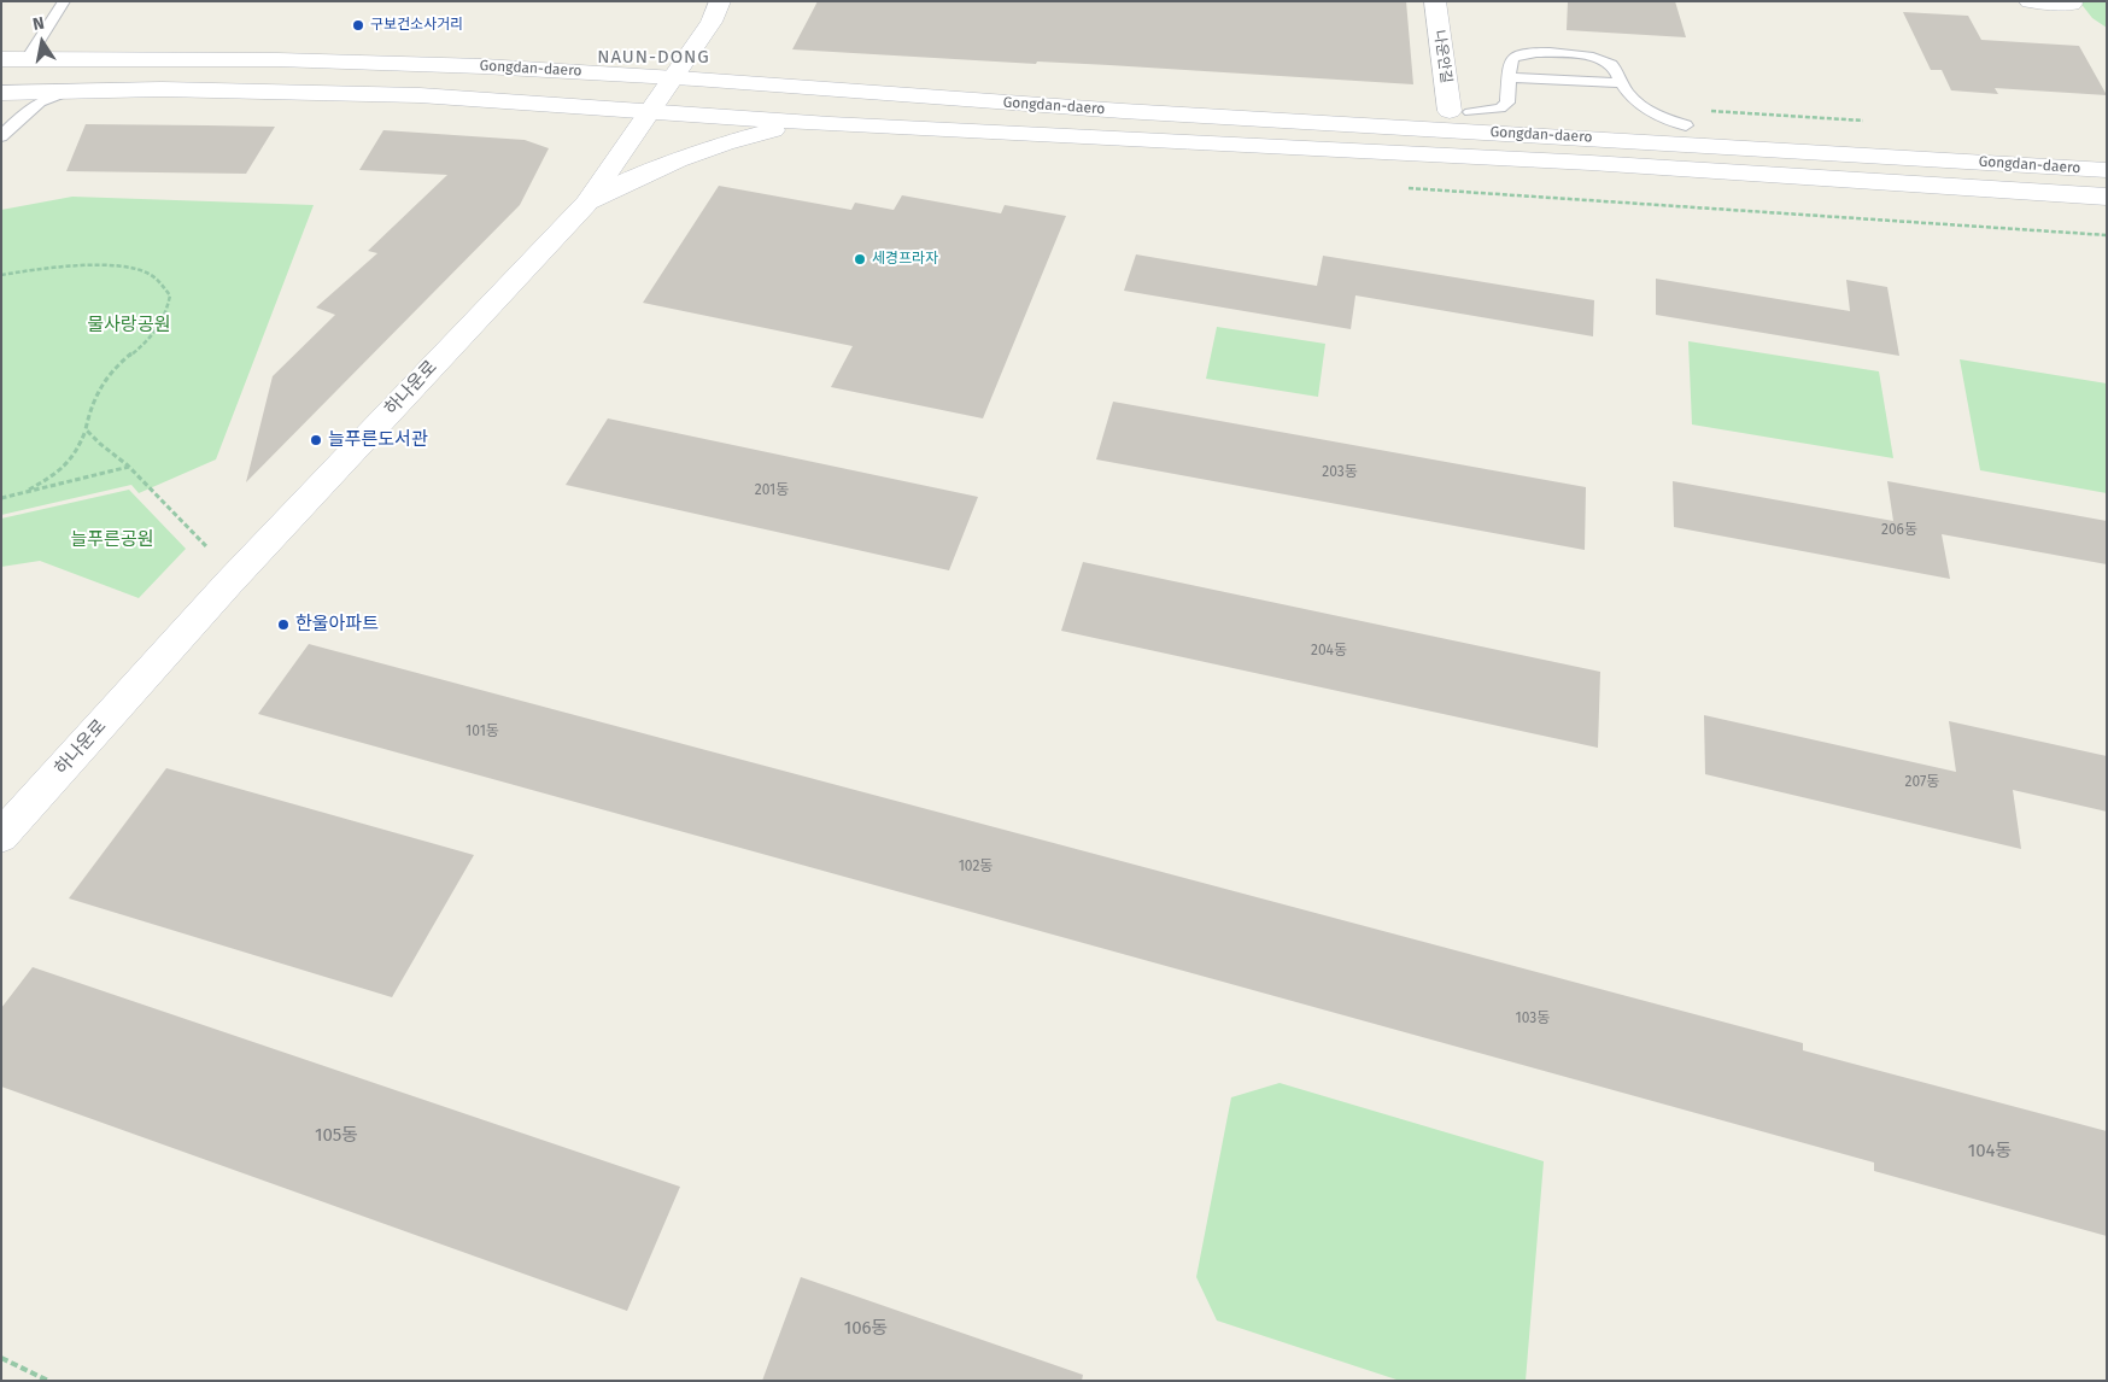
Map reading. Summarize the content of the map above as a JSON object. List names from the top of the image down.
{
  "streets": {
    "street": ["나운안길", "Gongdan-daero", "하나운로"]
  },
  "crossings": [
    ["Gongdan-daero", "하나운로"]
  ],
  "districts": ["NAUN-DONG"],
  "parks": ["물사랑공원", "늘푸른공원"],
  "places": [
    "구보건소사거리",
    "세경프라자",
    "늘푸른도서관",
    "한울아파트"
  ],
  "house_numbers": [
    "203동",
    "201동",
    "206동",
    "204동",
    "101동",
    "207동",
    "102동",
    "103동",
    "105동",
    "104동",
    "106동"
  ],
  "north": "top"
}
